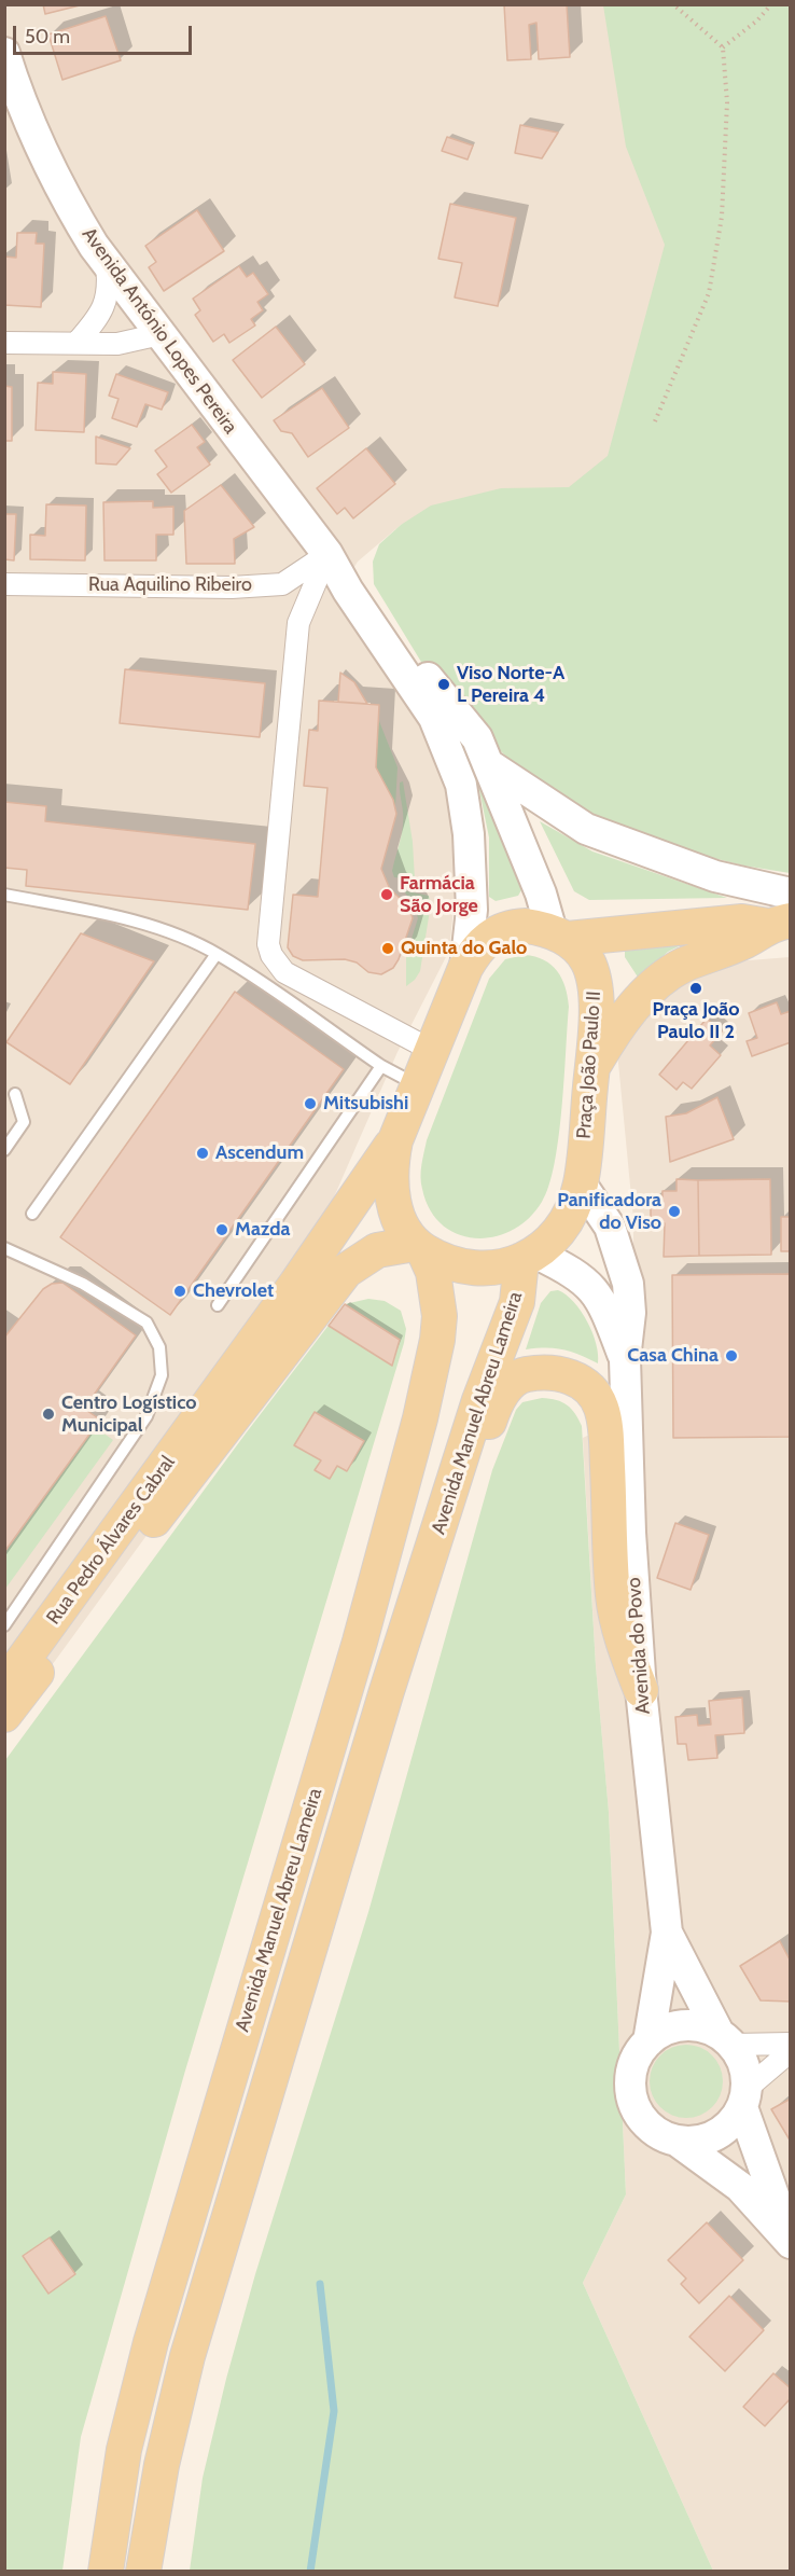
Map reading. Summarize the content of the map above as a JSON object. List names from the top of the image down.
{
  "streets": {
    "main road": ["Praça João Paulo II", "Avenida Manuel Abreu Lameira", "Rua Pedro Álvares Cabral"],
    "street": ["Avenida António Lopes Pereira", "Rua Aquilino Ribeiro", "Avenida do Povo"]
  },
  "crossings": [
    ["Avenida António Lopes Pereira", "Rua Aquilino Ribeiro"],
    ["Avenida António Lopes Pereira", "Praça João Paulo II"],
    ["Praça João Paulo II", "Avenida Manuel Abreu Lameira"],
    ["Praça João Paulo II", "Avenida do Povo"],
    ["Avenida Manuel Abreu Lameira", "Rua Pedro Álvares Cabral"],
    ["Avenida Manuel Abreu Lameira", "Avenida do Povo"]
  ],
  "places": [
    "Viso Norte-A L Pereira 4",
    "Farmácia São Jorge",
    "Quinta do Galo",
    "Praça João Paulo II 2",
    "Mitsubishi",
    "Ascendum",
    "Panificadora do Viso",
    "Mazda",
    "Chevrolet",
    "Casa China",
    "Centro Logístico Municipal"
  ],
  "scale_bar": "50 m"
}
